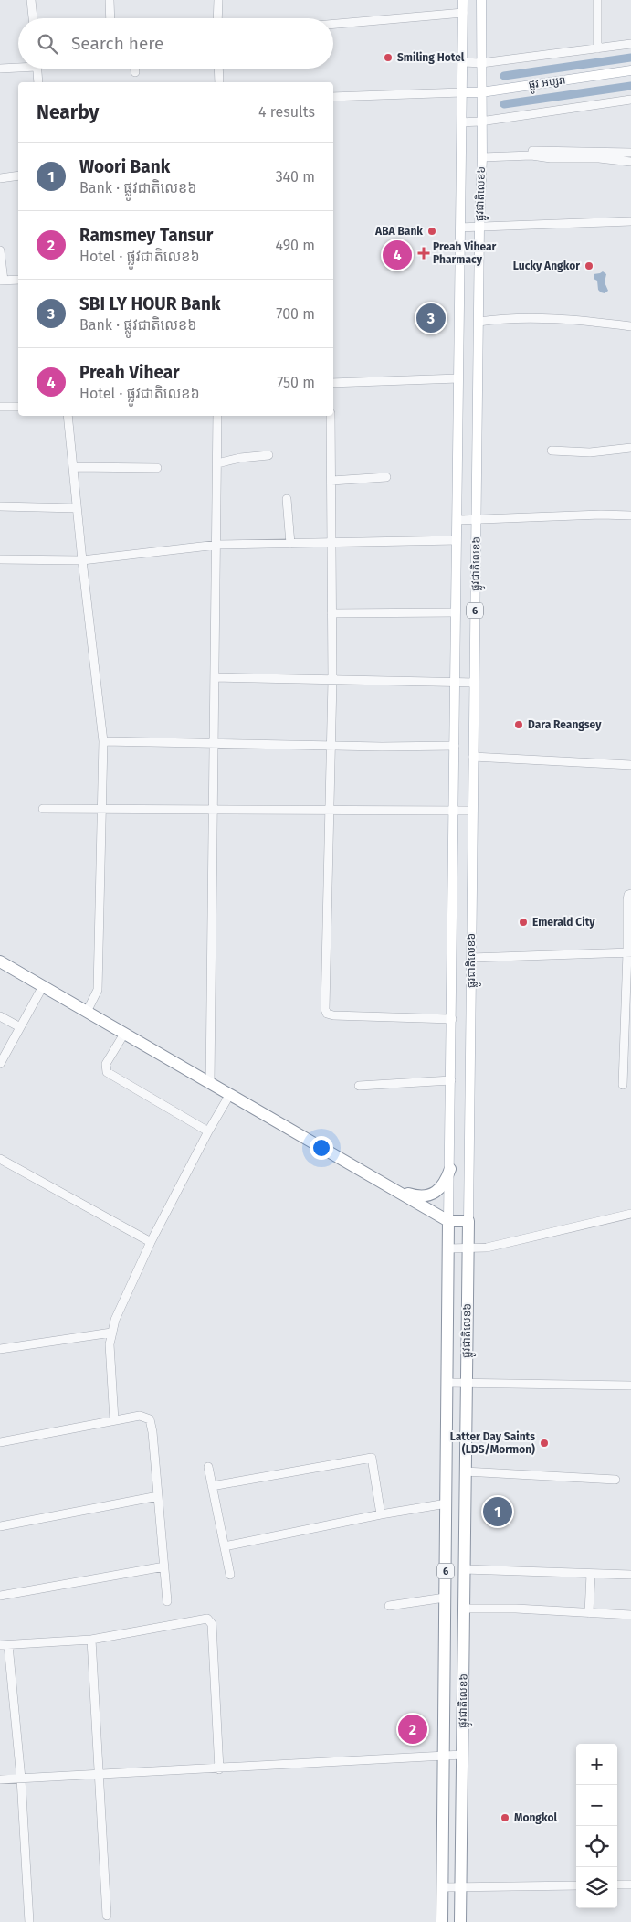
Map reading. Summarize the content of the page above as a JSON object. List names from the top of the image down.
{
  "streets": {
    "highway": ["ផ្លូវជាតិលេខ៦", "6"],
    "main road": ["ផ្លូវ អប្សរា"]
  },
  "crossings": [
    ["ផ្លូវ អប្សរា", "ផ្លូវជាតិលេខ៦"]
  ],
  "places": {
    "other": [
      "Smiling Hotel",
      "ABA Bank",
      "Lucky Angkor",
      "Dara Reangsey",
      "Emerald City",
      "Latter Day Saints (LDS/Mormon)",
      "Mongkol"
    ],
    "health": ["Preah Vihear Pharmacy"]
  },
  "page": {
    "search": "Search here",
    "heading": ["Nearby", "4 results"],
    "list": [
      {
        "mark": "1",
        "name": "Woori Bank",
        "note": "Bank · ផ្លូវជាតិលេខ៦",
        "value": "340 m"
      },
      {
        "mark": "2",
        "name": "Ramsmey Tansur",
        "note": "Hotel · ផ្លូវជាតិលេខ៦",
        "value": "490 m"
      },
      {
        "mark": "3",
        "name": "SBI LY HOUR Bank",
        "note": "Bank · ផ្លូវជាតិលេខ៦",
        "value": "700 m"
      },
      {
        "mark": "4",
        "name": "Preah Vihear",
        "note": "Hotel · ផ្លូវជាតិលេខ៦",
        "value": "750 m"
      }
    ],
    "pins": [
      "4",
      "3",
      "1",
      "2"
    ],
    "map_buttons": ["+", "−"]
  }
}
